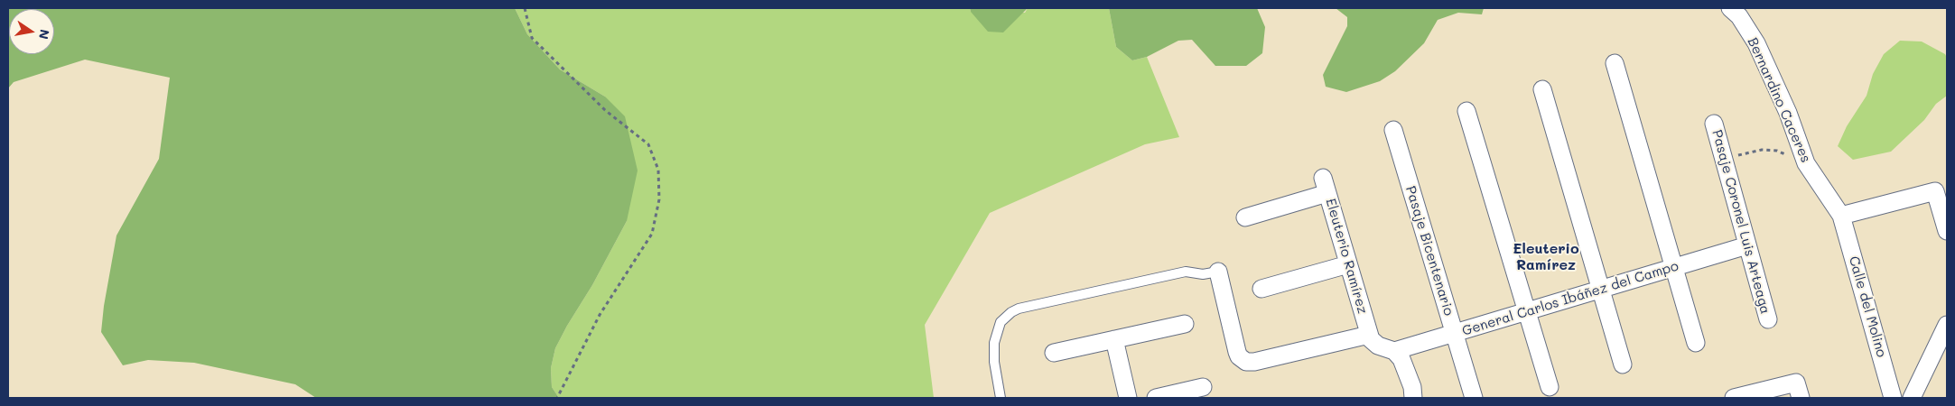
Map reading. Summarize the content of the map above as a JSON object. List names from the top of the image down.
{
  "streets": {
    "street": [
      "Bernardino Caceres",
      "Pasaje Coronel Luis Arteaga",
      "Pasaje Bicentenario",
      "Eleuterio Ramírez",
      "General Carlos Ibáñez del Campo",
      "Calle del Molino"
    ]
  },
  "crossings": [
    ["Bernardino Caceres", "Calle del Molino"],
    ["Pasaje Coronel Luis Arteaga", "General Carlos Ibáñez del Campo"],
    ["Pasaje Bicentenario", "General Carlos Ibáñez del Campo"]
  ],
  "districts": ["Eleuterio Ramírez"],
  "north": "right"
}
